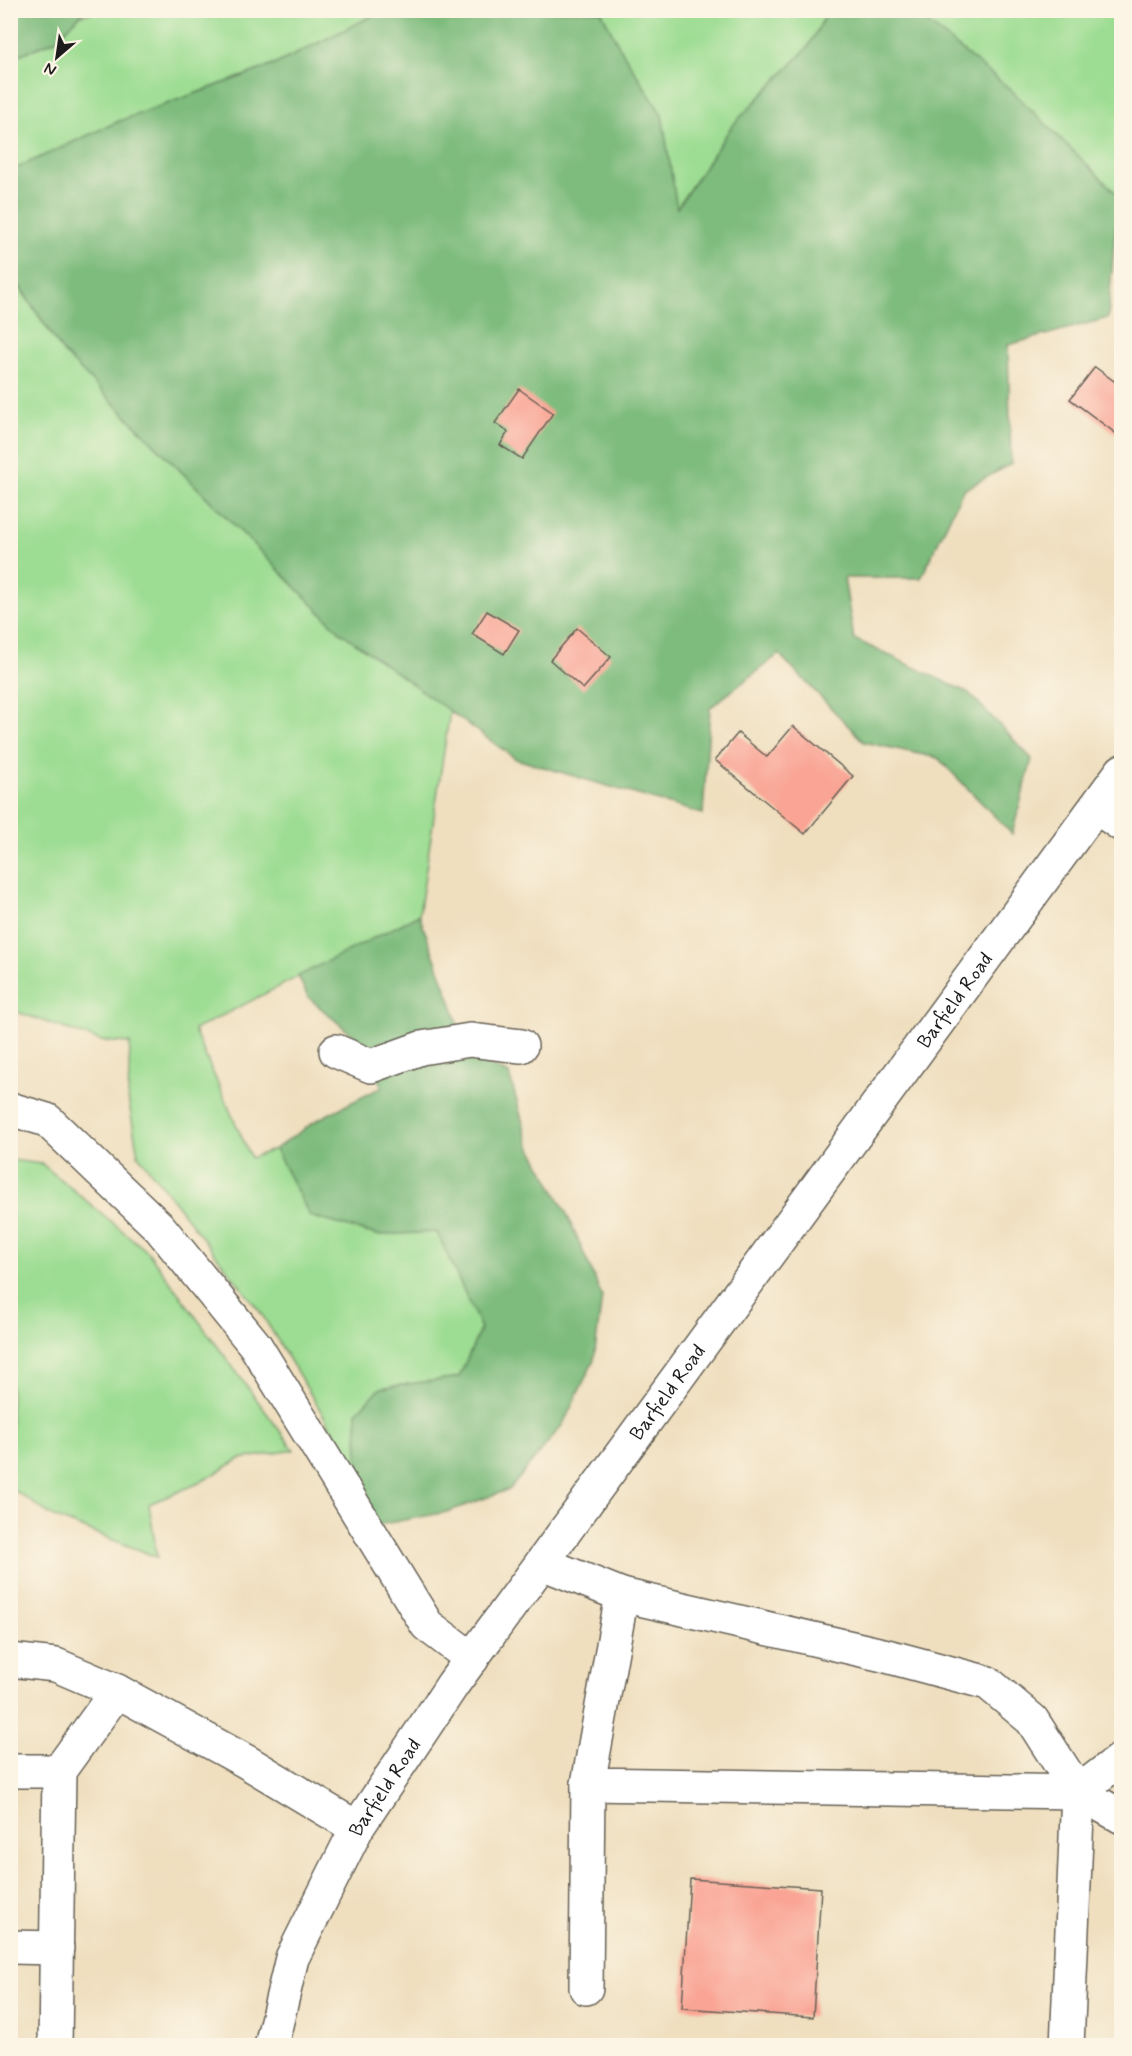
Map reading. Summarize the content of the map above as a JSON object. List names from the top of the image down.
{
  "streets": {
    "street": ["Barfield Road"]
  },
  "north": "bottom left"
}
